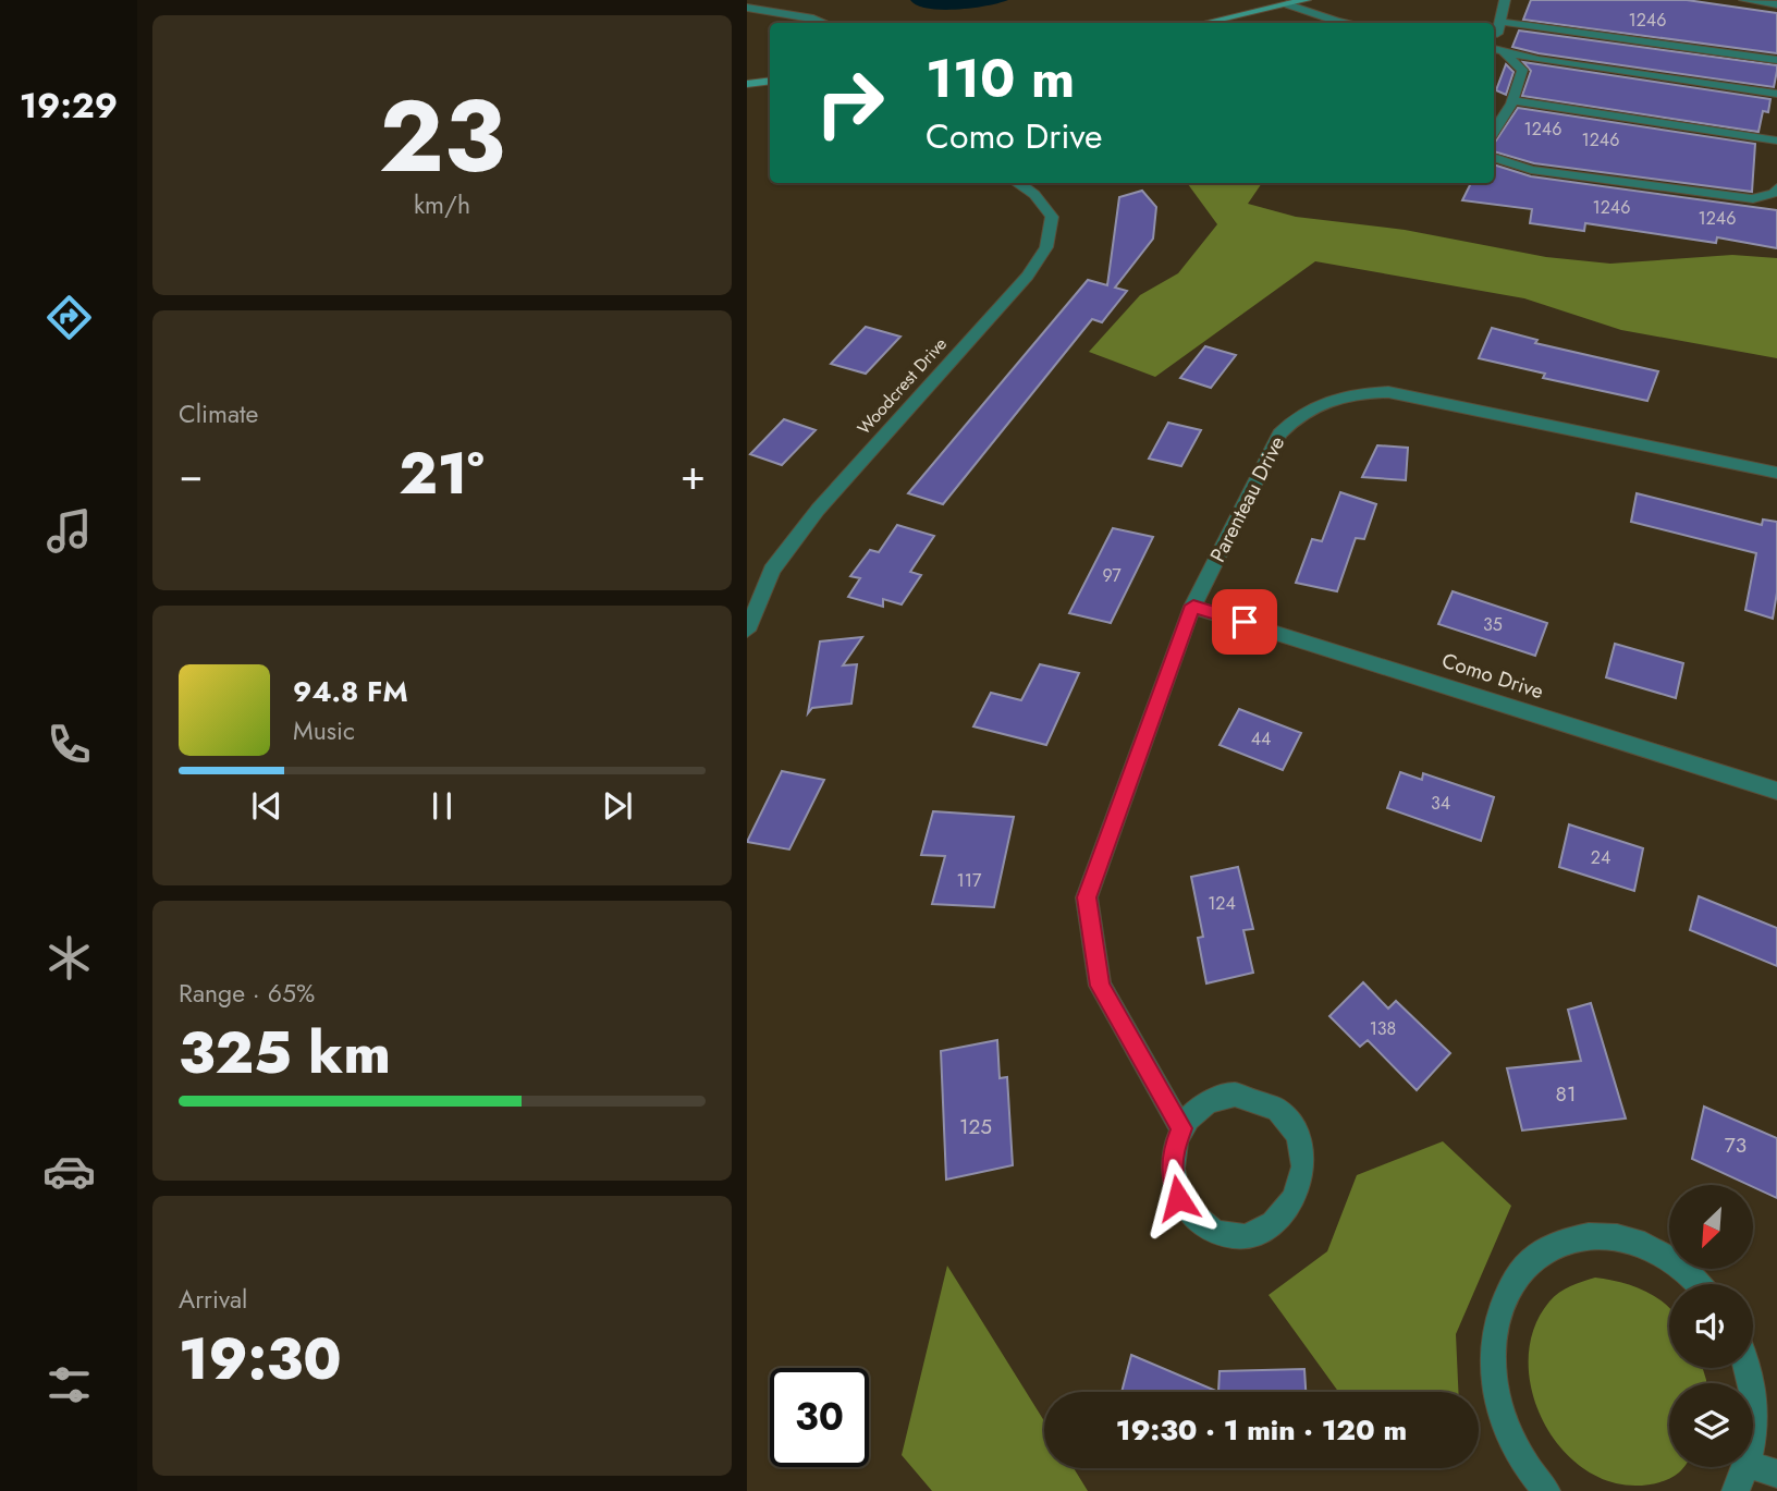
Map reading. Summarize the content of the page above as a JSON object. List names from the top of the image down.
{
  "streets": {
    "street": ["Woodcrest Drive", "Parenteau Drive", "Como Drive"]
  },
  "crossings": [
    ["Parenteau Drive", "Como Drive"]
  ],
  "house_numbers": [
    "1246",
    "1246",
    "1246",
    "1246",
    "1246",
    "97",
    "35",
    "44",
    "34",
    "24",
    "117",
    "124",
    "138",
    "81",
    "125",
    "73"
  ],
  "north": "bottom left",
  "page": {
    "tabs": "19:29",
    "tile": [
      ["23", "km/h"],
      "Climate",
      ["Range · 65%", "325 km"],
      ["Arrival", "19:30"]
    ],
    "turn": ["110 m", "Como Drive"],
    "heat": ["−", "21°", "+"],
    "song": ["94.8 FM", "Music"],
    "limit": "30",
    "trip": "19:30 · 1 min · 120 m"
  }
}
